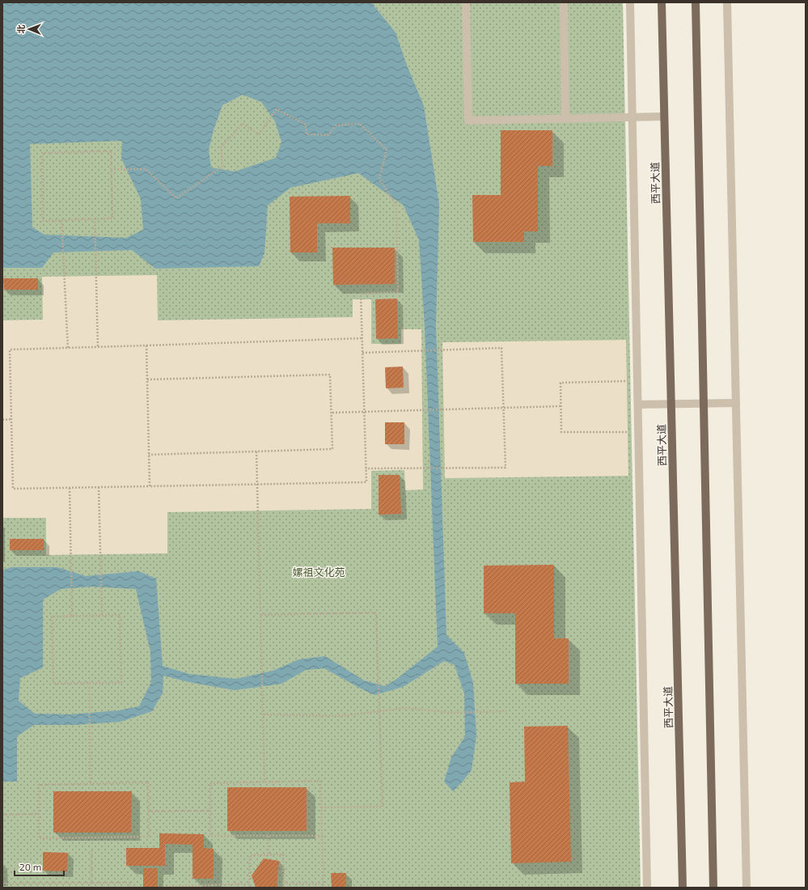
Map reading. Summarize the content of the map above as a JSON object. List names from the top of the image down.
{
  "streets": {
    "main road": ["西平大道"]
  },
  "parks": ["嫘祖文化苑"],
  "scale_bar": "20 m",
  "north": "left"
}
